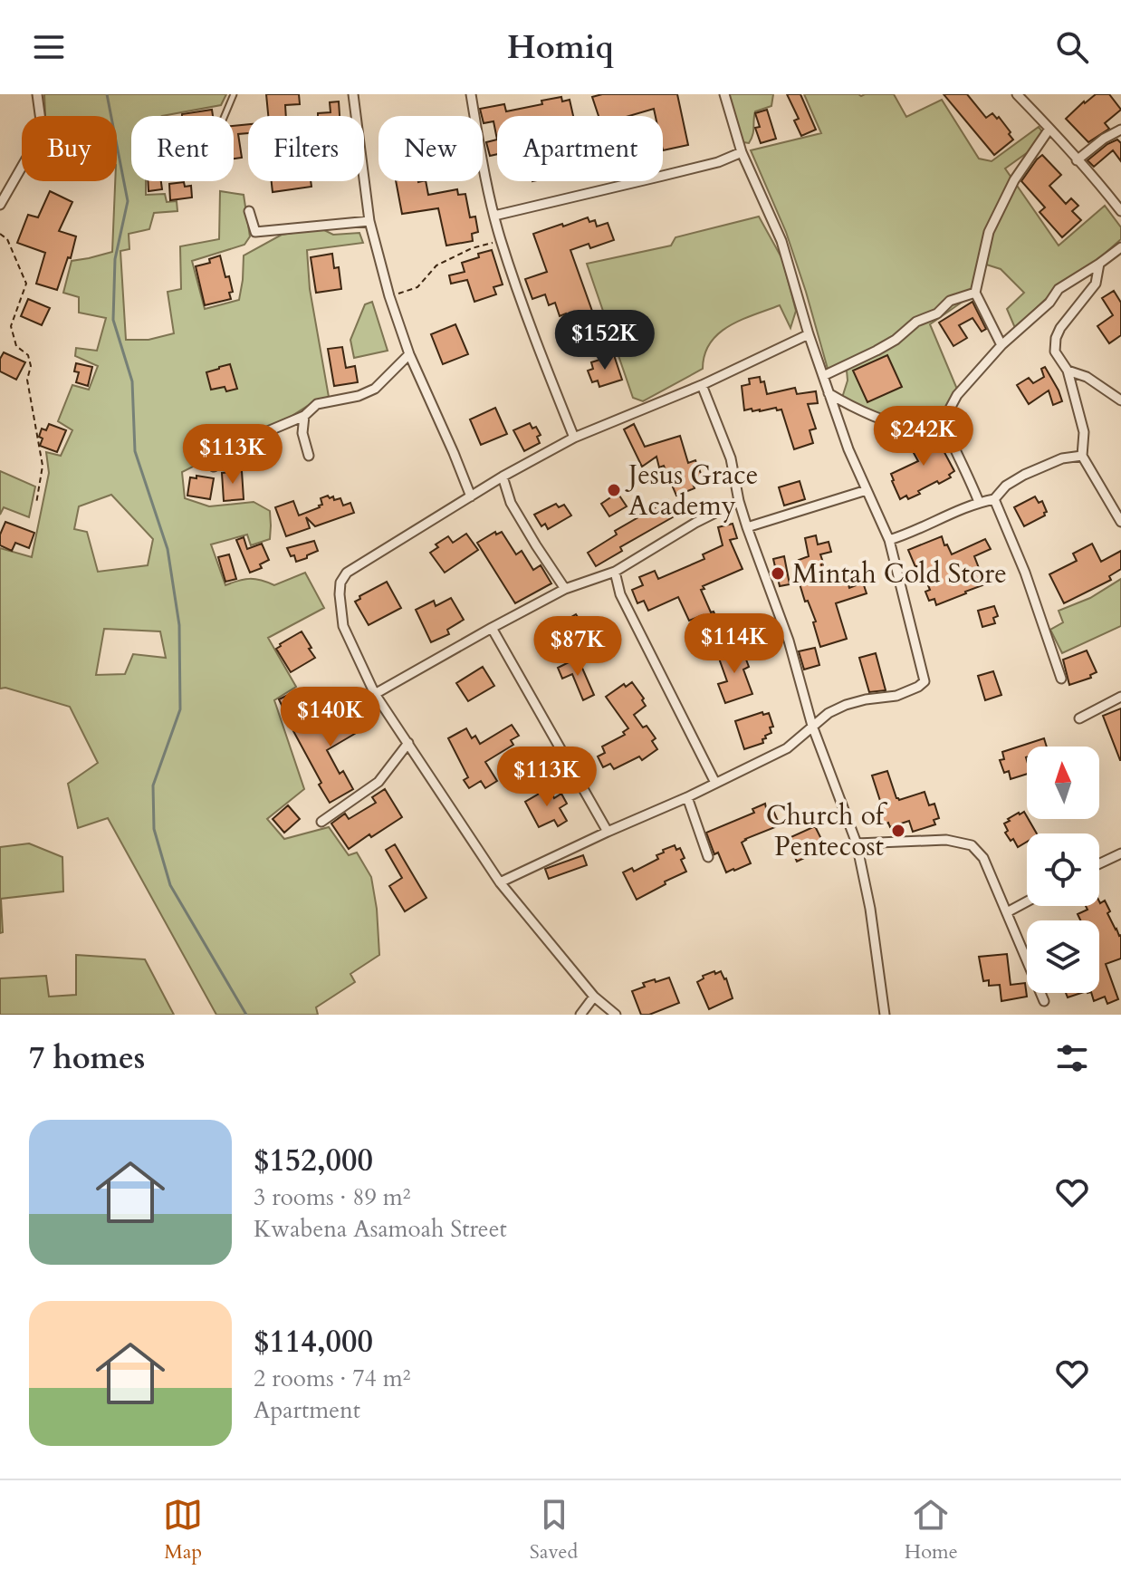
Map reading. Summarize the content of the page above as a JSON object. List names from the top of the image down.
{
  "places": ["Jesus Grace Academy", "Mintah Cold Store", "Church of Pentecost"],
  "north": "top",
  "page": {
    "header": "Homiq",
    "chip": [
      "Buy",
      "Rent",
      "Filters",
      "New",
      "Apartment"
    ],
    "price": [
      "$152K",
      "$242K",
      "$113K",
      "$114K",
      "$87K",
      "$140K",
      "$113K"
    ],
    "heading": "7 homes",
    "list": [
      {
        "name": "$152,000",
        "note": "3 rooms · 89 m² · Kwabena Asamoah Street"
      },
      {
        "name": "$114,000",
        "note": "2 rooms · 74 m² · Apartment"
      }
    ],
    "tabs": ["Map", "Saved", "Home"]
  }
}
